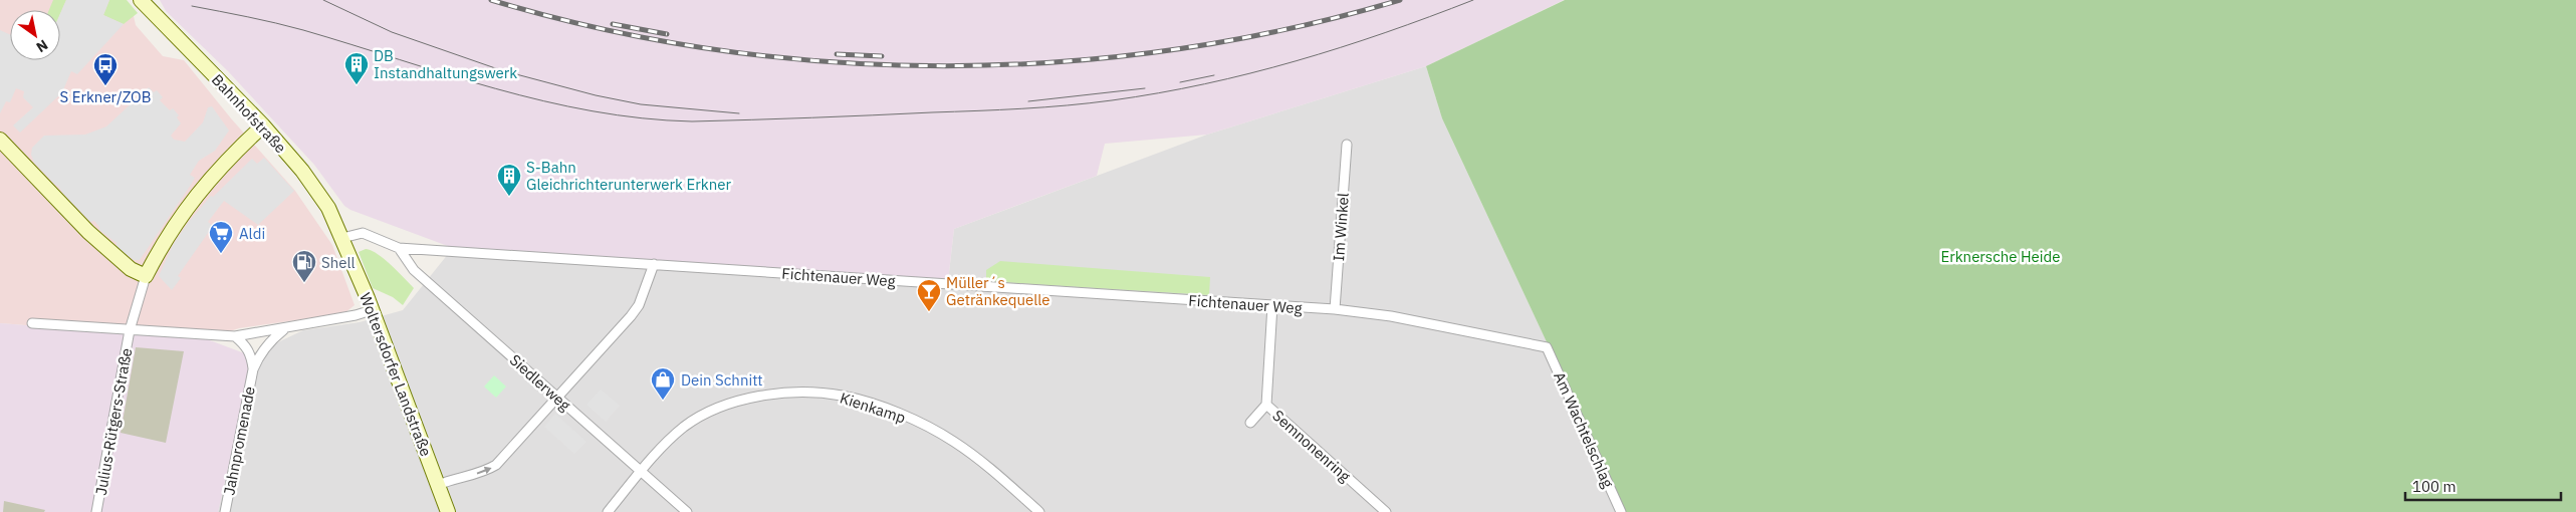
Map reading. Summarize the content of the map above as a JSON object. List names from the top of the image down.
{
  "streets": {
    "main road": ["Bahnhofstraße", "Woltersdorfer Landstraße", "Julius-Rütgers-Straße"],
    "street": [
      "Im Winkel",
      "Fichtenauer Weg",
      "Siedlerweg",
      "Kienkamp",
      "Am Wachtelschlag",
      "Jahnpromenade",
      "Semnonenring"
    ]
  },
  "crossings": [
    ["Bahnhofstraße", "Fichtenauer Weg"],
    ["Bahnhofstraße", "Woltersdorfer Landstraße"],
    ["Bahnhofstraße", "Julius-Rütgers-Straße"],
    ["Im Winkel", "Fichtenauer Weg"],
    ["Fichtenauer Weg", "Woltersdorfer Landstraße"],
    ["Fichtenauer Weg", "Siedlerweg"],
    ["Fichtenauer Weg", "Am Wachtelschlag"],
    ["Fichtenauer Weg", "Semnonenring"],
    ["Woltersdorfer Landstraße", "Julius-Rütgers-Straße"],
    ["Siedlerweg", "Kienkamp"],
    ["Julius-Rütgers-Straße", "Jahnpromenade"]
  ],
  "parks": ["Erknersche Heide"],
  "places": {
    "building": ["DB Instandhaltungswerk", "S-Bahn Gleichrichterunterwerk Erkner"],
    "bus stop": ["S Erkner/ZOB"],
    "supermarket": ["Aldi"],
    "fuel station": ["Shell"],
    "bar": ["Müller´s Getränkequelle"],
    "shop": ["Dein Schnitt"]
  },
  "scale_bar": "100 m",
  "north": "bottom right"
}
